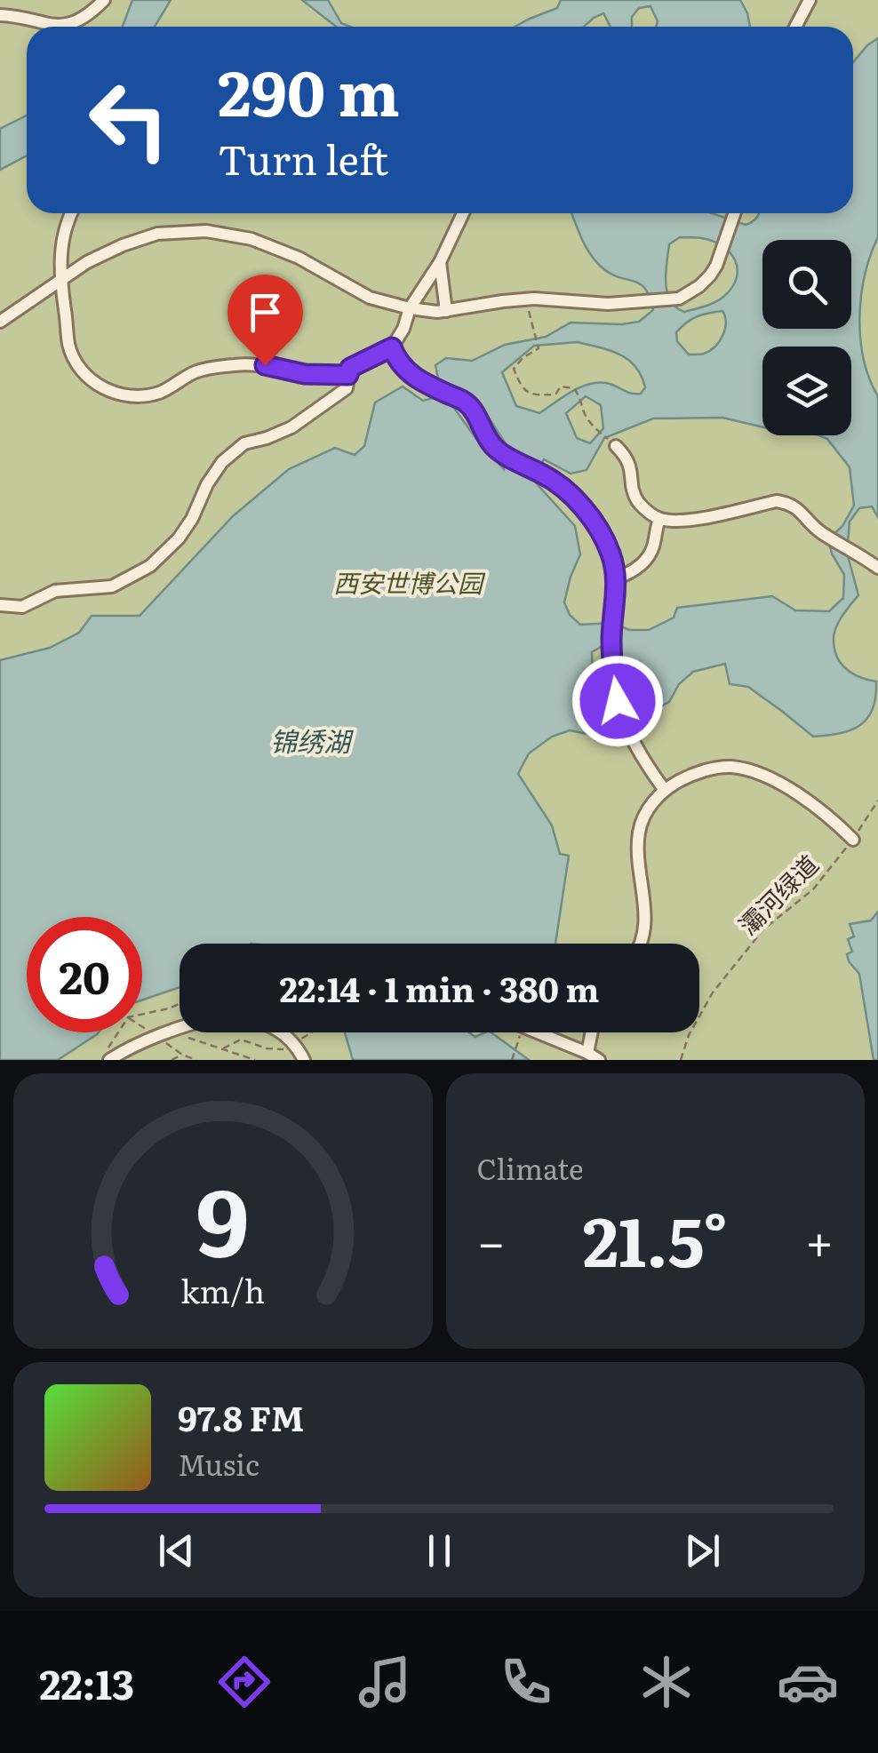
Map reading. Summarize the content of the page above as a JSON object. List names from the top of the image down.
{
  "streets": {
    "path": ["灞河绿道"]
  },
  "water": ["锦绣湖"],
  "parks": ["西安世博公园"],
  "page": {
    "turn": ["290 m", "Turn left"],
    "limit": "20",
    "trip": "22:14 · 1 min · 380 m",
    "tile": "Climate",
    "heat": ["−", "21.5°", "+"],
    "song": ["97.8 FM", "Music"],
    "tabs": "22:13",
    "gauge": ["9", "km/h"]
  }
}
